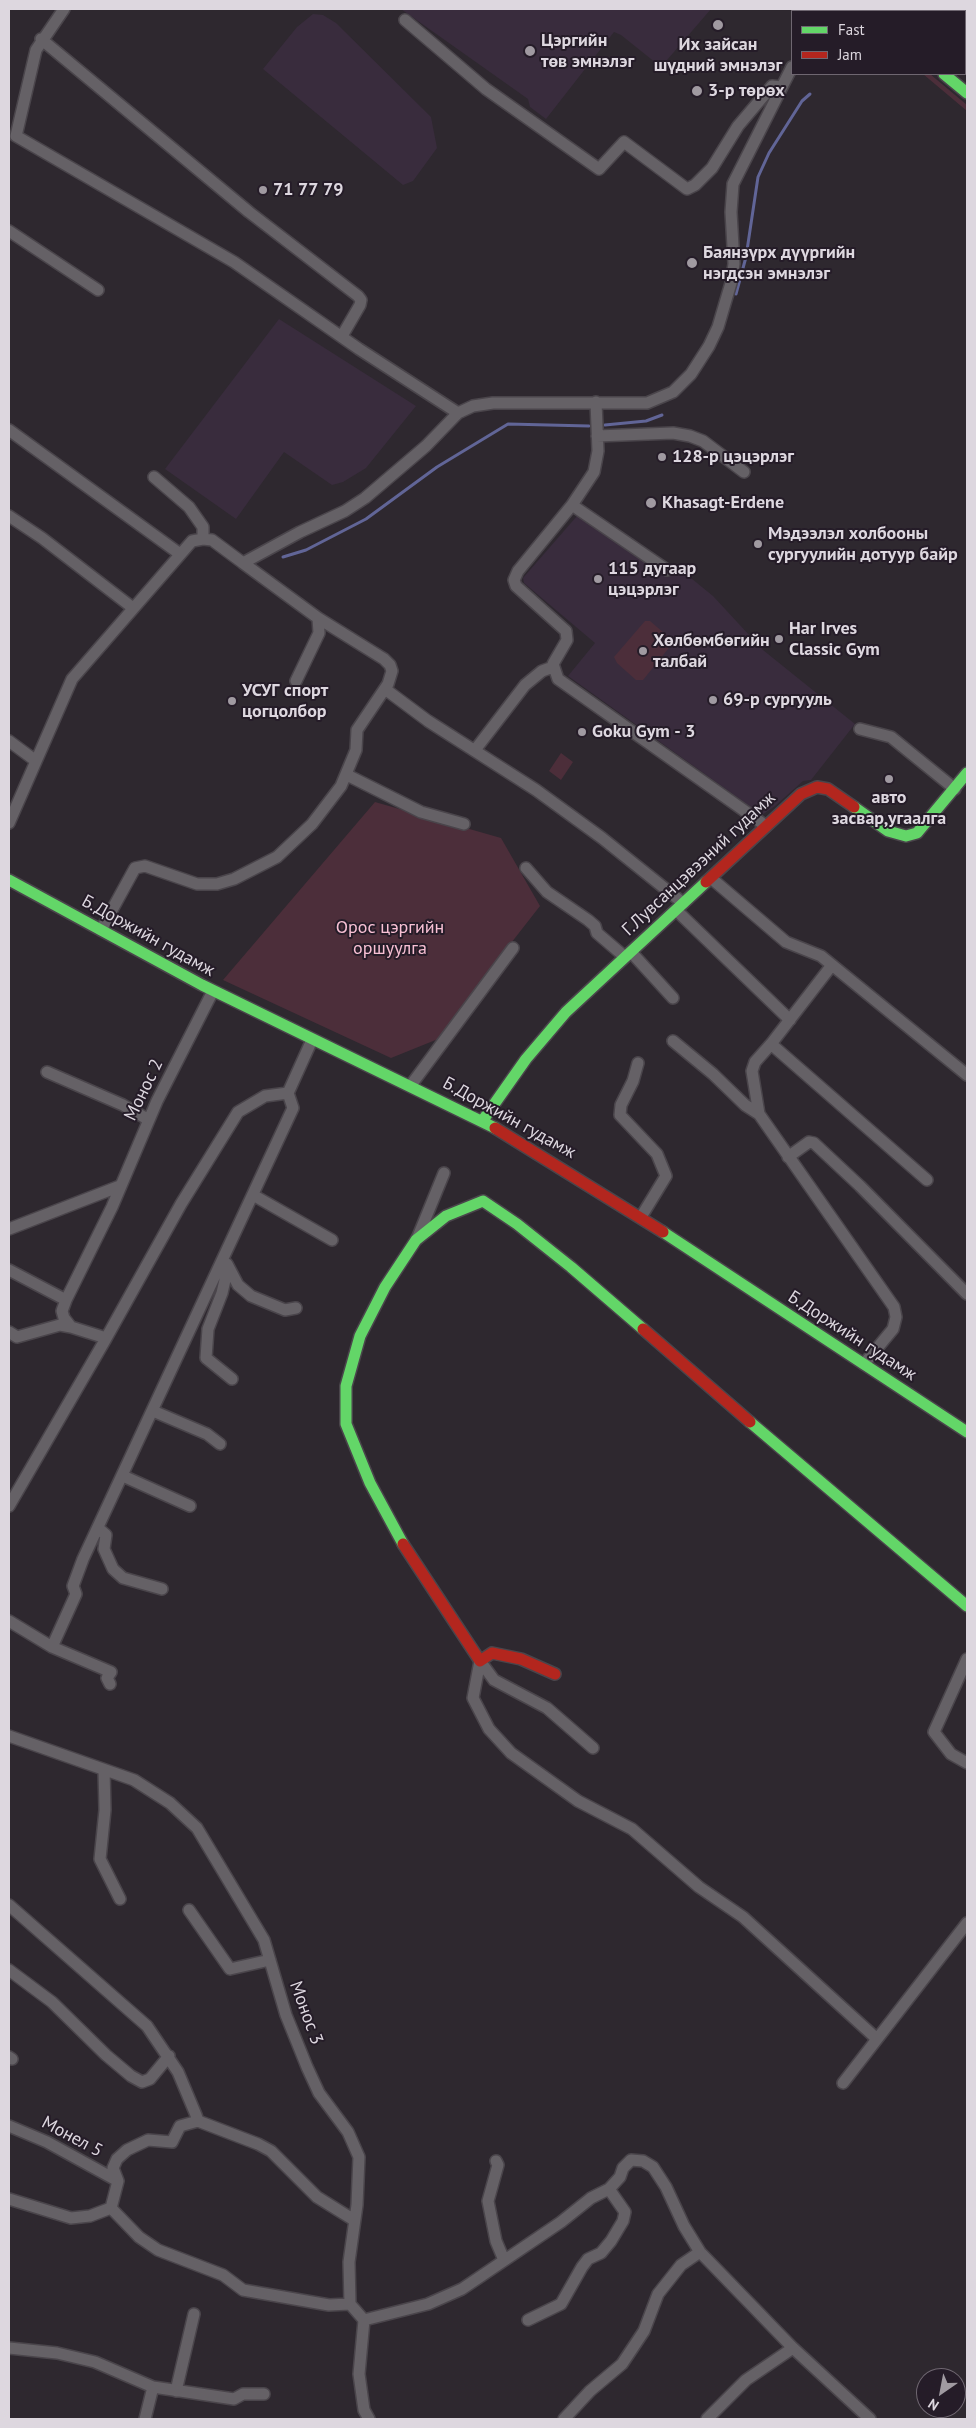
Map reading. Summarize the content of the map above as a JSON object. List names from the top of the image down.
{
  "streets": {
    "main road": ["Г.Лувсанцэвээний гудамж", "Б.Доржийн гудамж"],
    "street": ["Монос 2", "Монос 3", "Монел 5"]
  },
  "crossings": [
    ["Г.Лувсанцэвээний гудамж", "Б.Доржийн гудамж"],
    ["Б.Доржийн гудамж", "Монос 2"]
  ],
  "parks": ["Орос цэргийн оршуулга"],
  "places": [
    "Их зайсан шүдний эмнэлэг",
    "Цэргийн төв эмнэлэг",
    "3-р төрөх",
    "71 77 79",
    "Баянзүрх дүүргийн нэгдсэн эмнэлэг",
    "128-р цэцэрлэг",
    "Khasagt-Erdene",
    "Мэдээлэл холбооны сургуулийн дотуур байр",
    "115 дугаар цэцэрлэг",
    "Har Irves Classic Gym",
    "Хөлбөмбөгийн талбай",
    "69-р сургууль",
    "УСУГ спорт цогцолбор",
    "Goku Gym - 3",
    "авто засвар,угаалга"
  ],
  "legend": ["Fast", "Jam"],
  "north": "bottom left"
}
